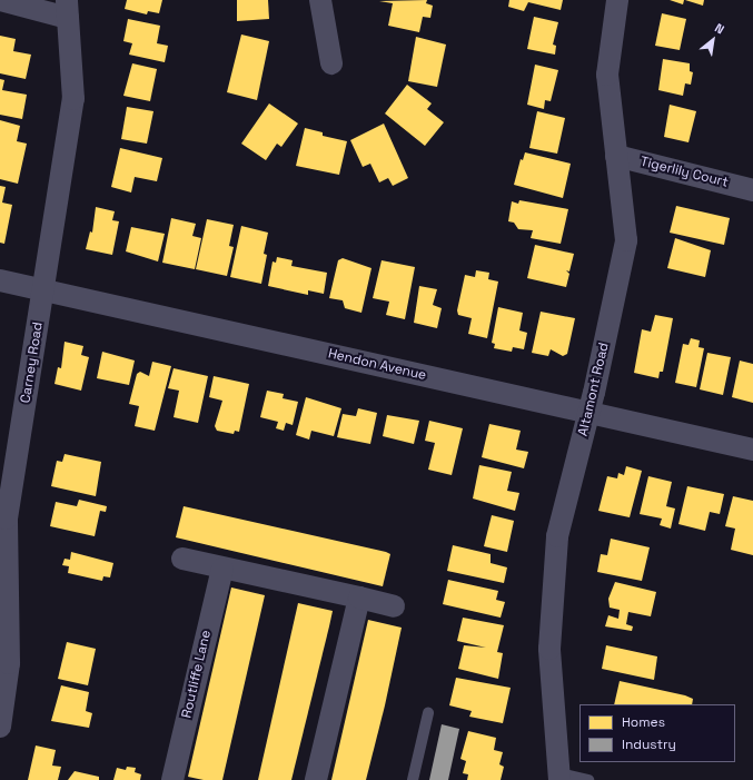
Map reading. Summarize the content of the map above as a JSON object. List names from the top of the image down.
{
  "streets": {
    "street": [
      "Tigerlily Court",
      "Carney Road",
      "Hendon Avenue",
      "Altamont Road",
      "Routliffe Lane"
    ]
  },
  "crossings": [
    ["Tigerlily Court", "Altamont Road"],
    ["Carney Road", "Hendon Avenue"],
    ["Hendon Avenue", "Altamont Road"]
  ],
  "legend": ["Homes", "Industry"],
  "north": "top right"
}
